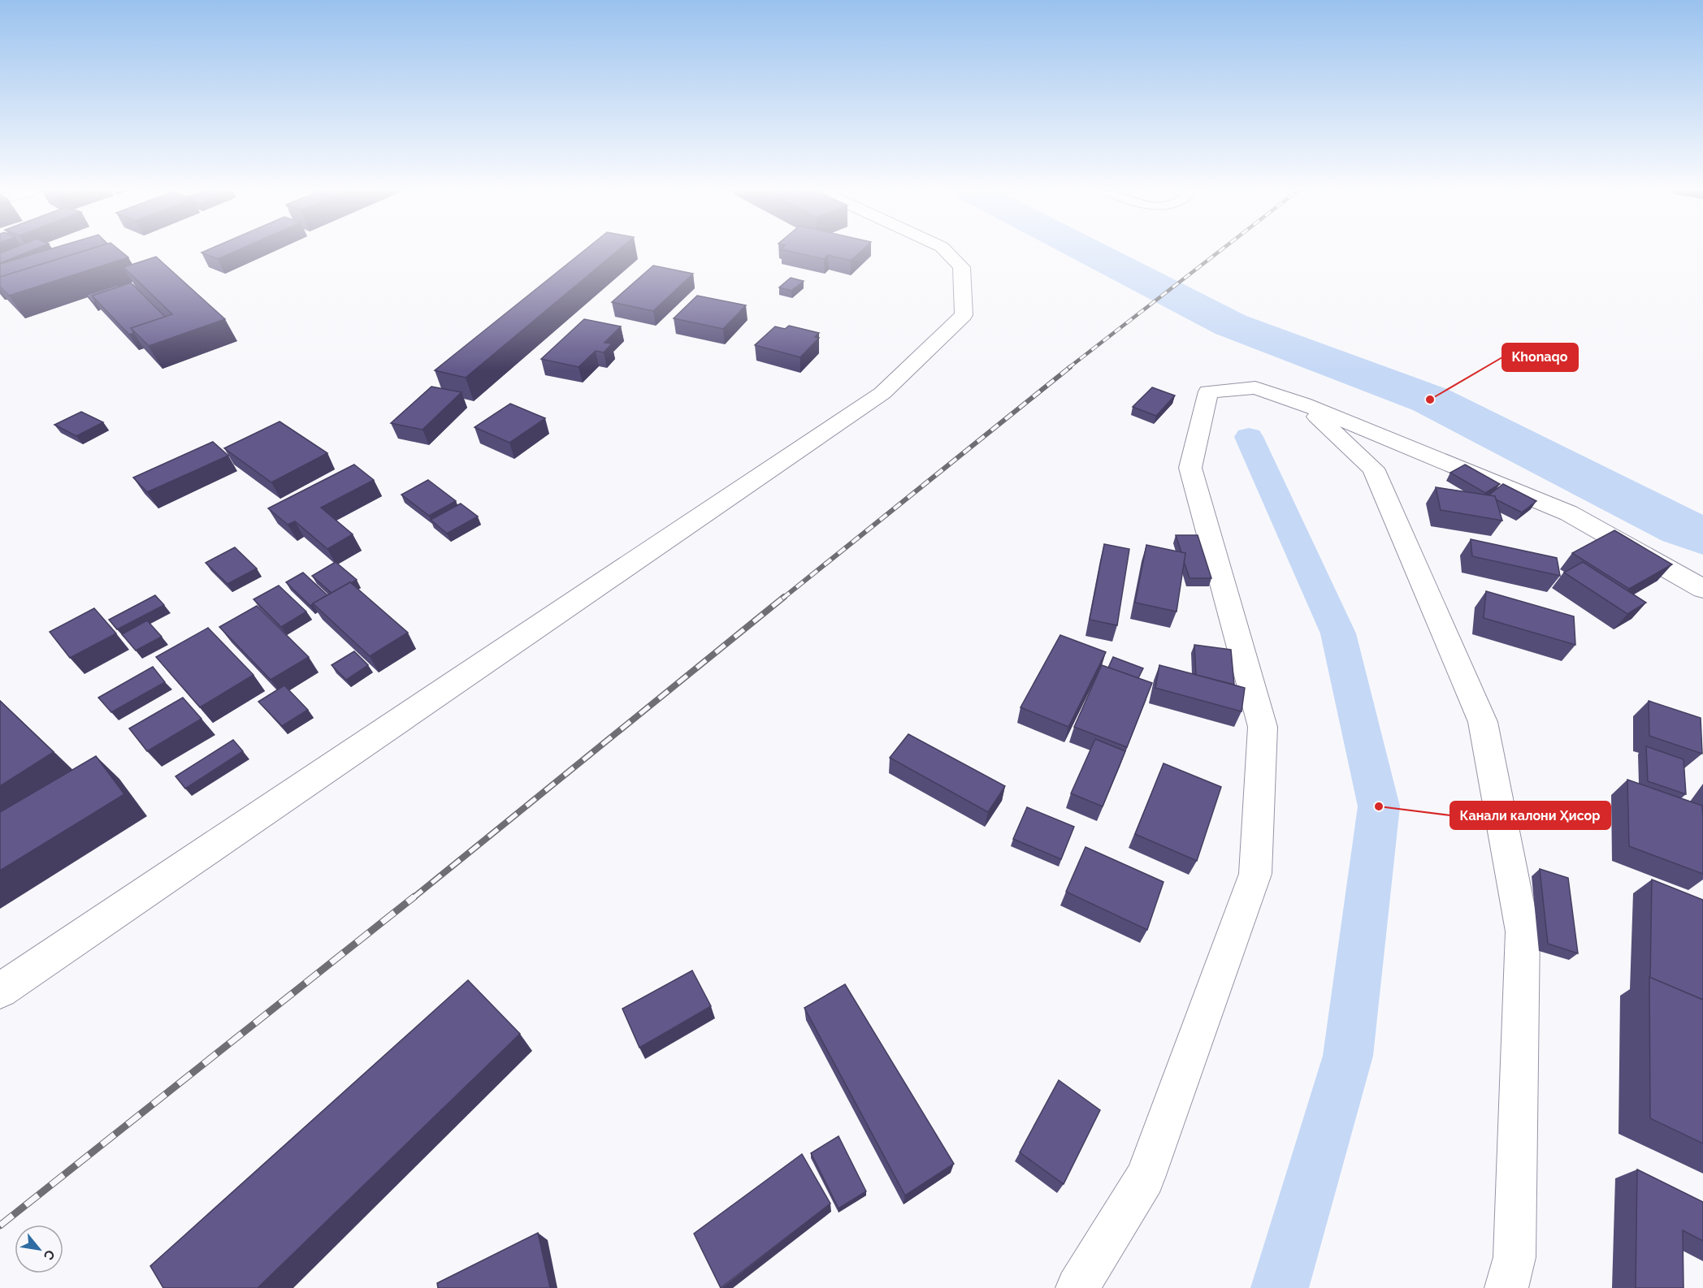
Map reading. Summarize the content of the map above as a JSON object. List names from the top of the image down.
{
  "places": ["Khonaqo", "Канали калони Ҳисор"],
  "north": "bottom right"
}
